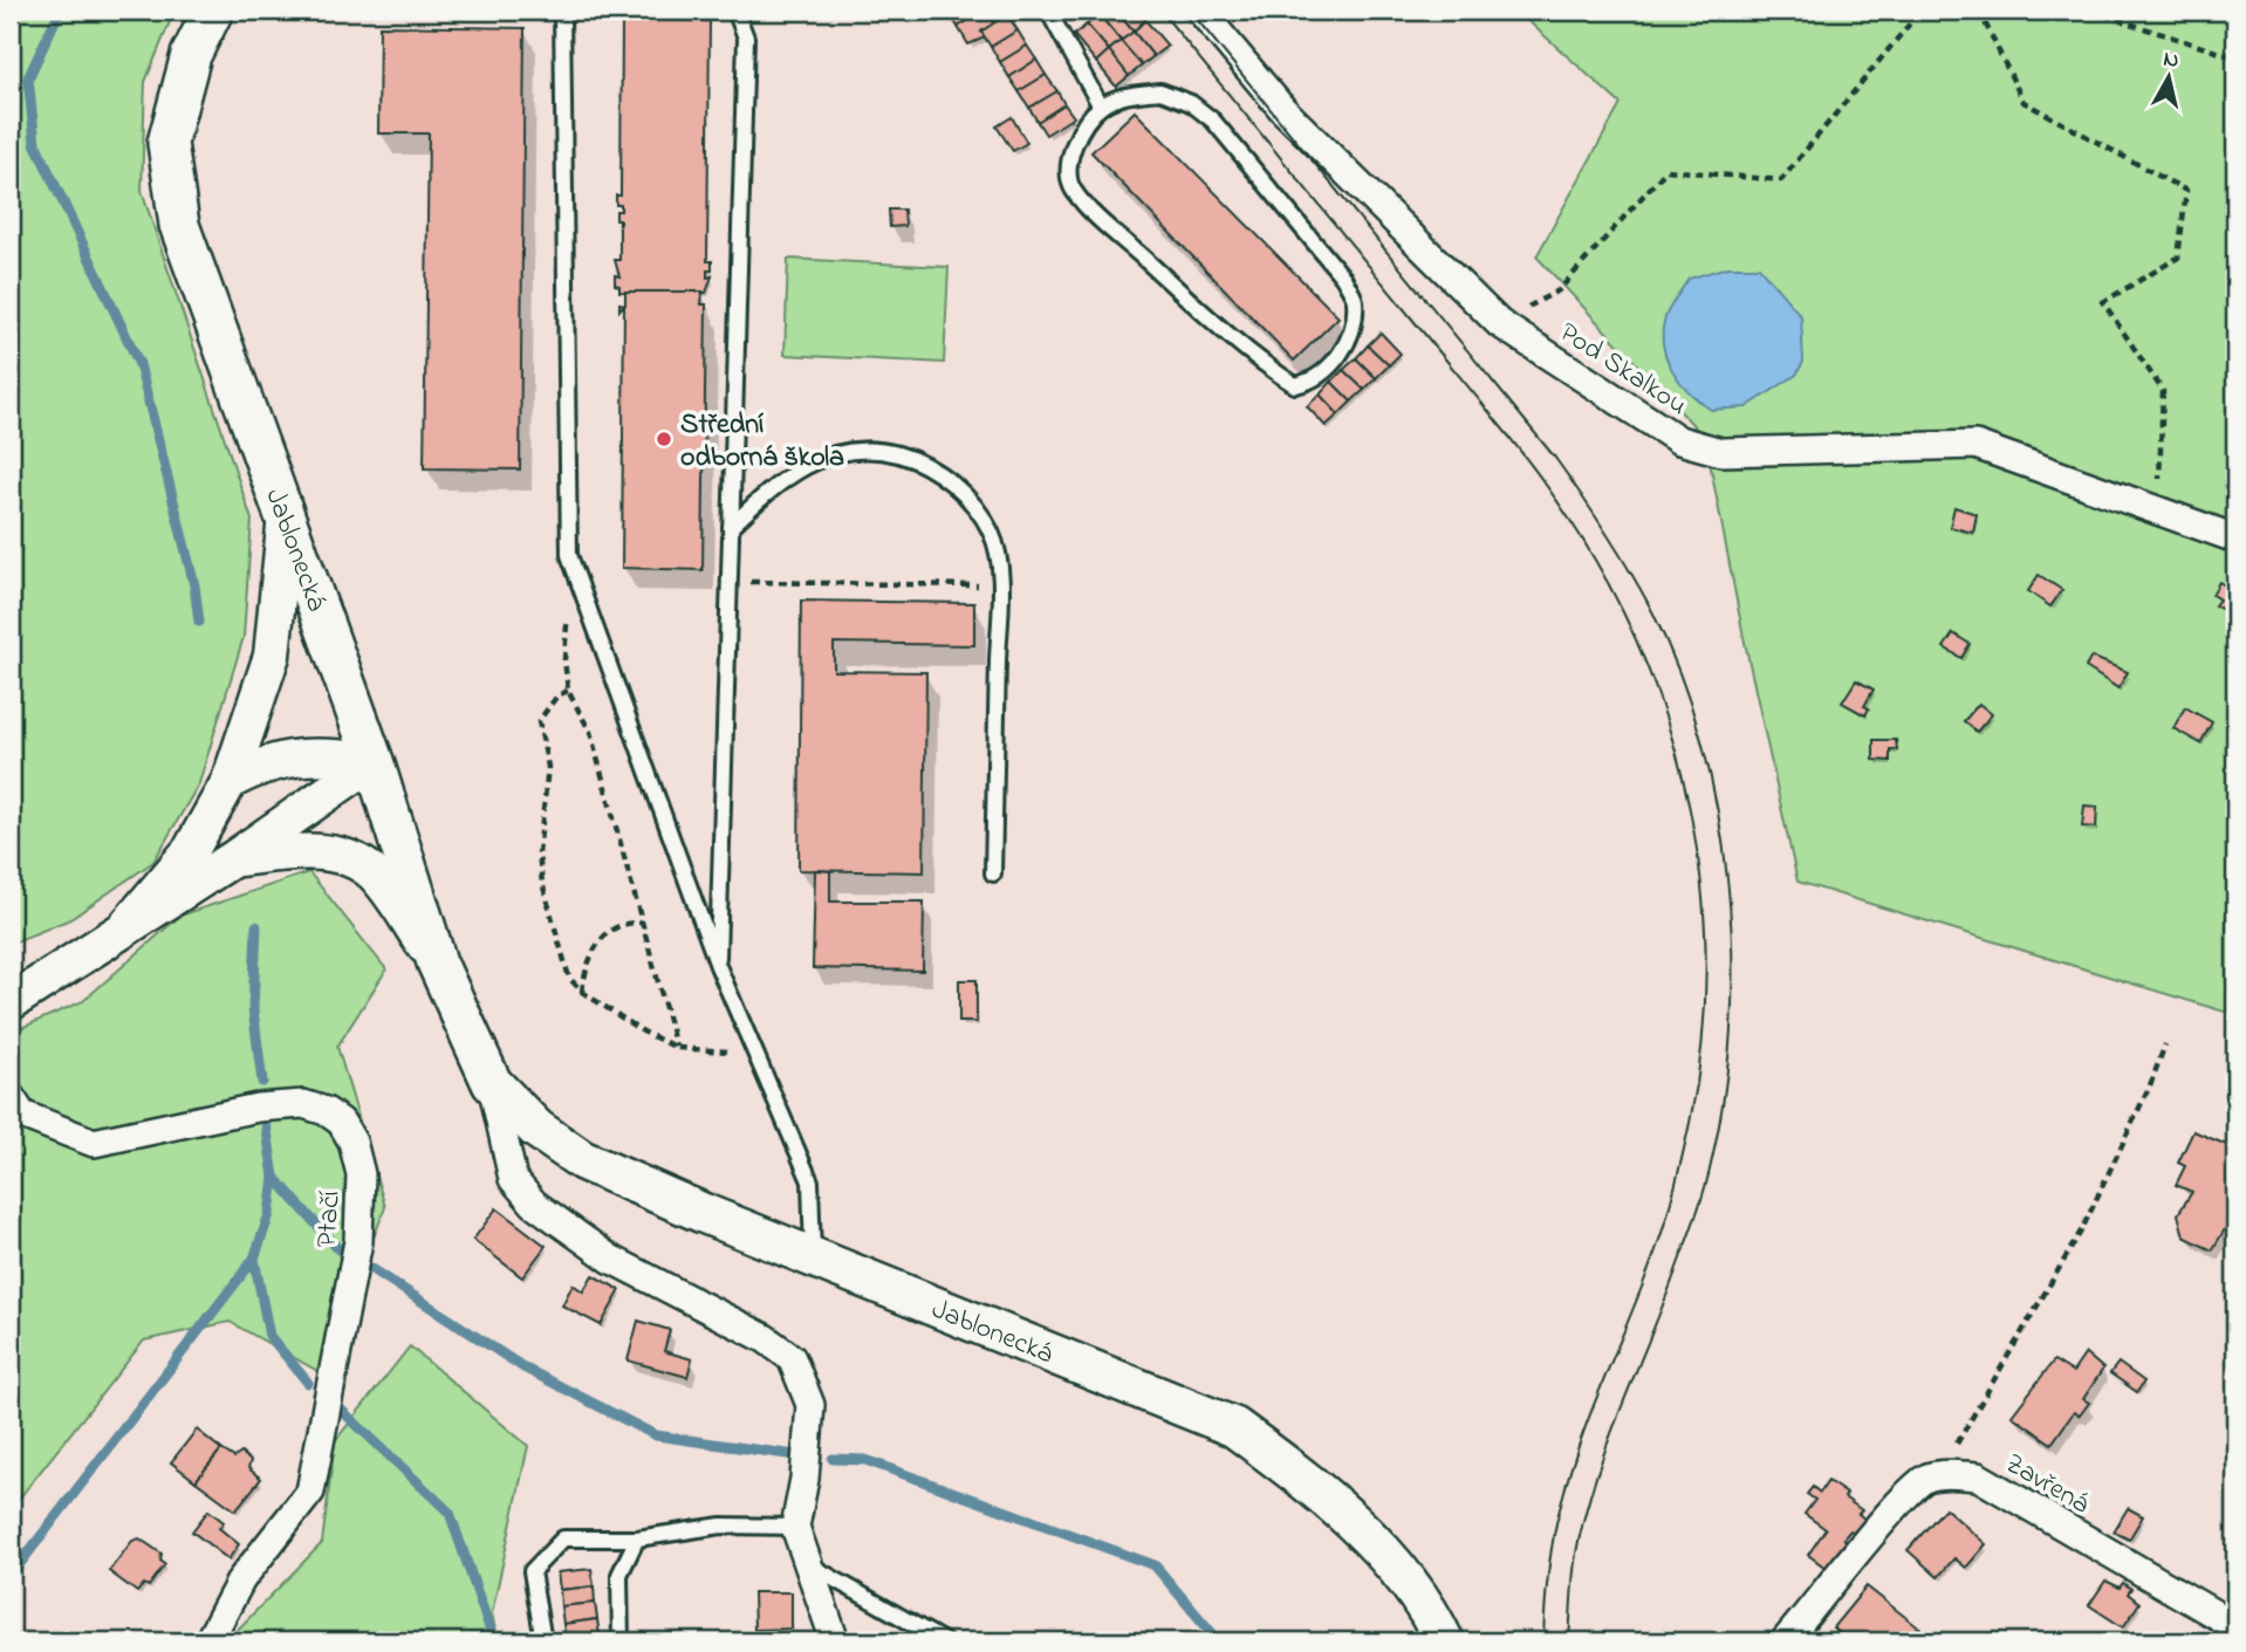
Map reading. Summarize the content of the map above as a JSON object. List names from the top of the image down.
{
  "streets": {
    "main road": ["Jablonecká"],
    "street": ["Pod Skalkou", "Ptačí", "Zavřená"]
  },
  "places": ["Střední odborná škola"],
  "north": "top"
}
